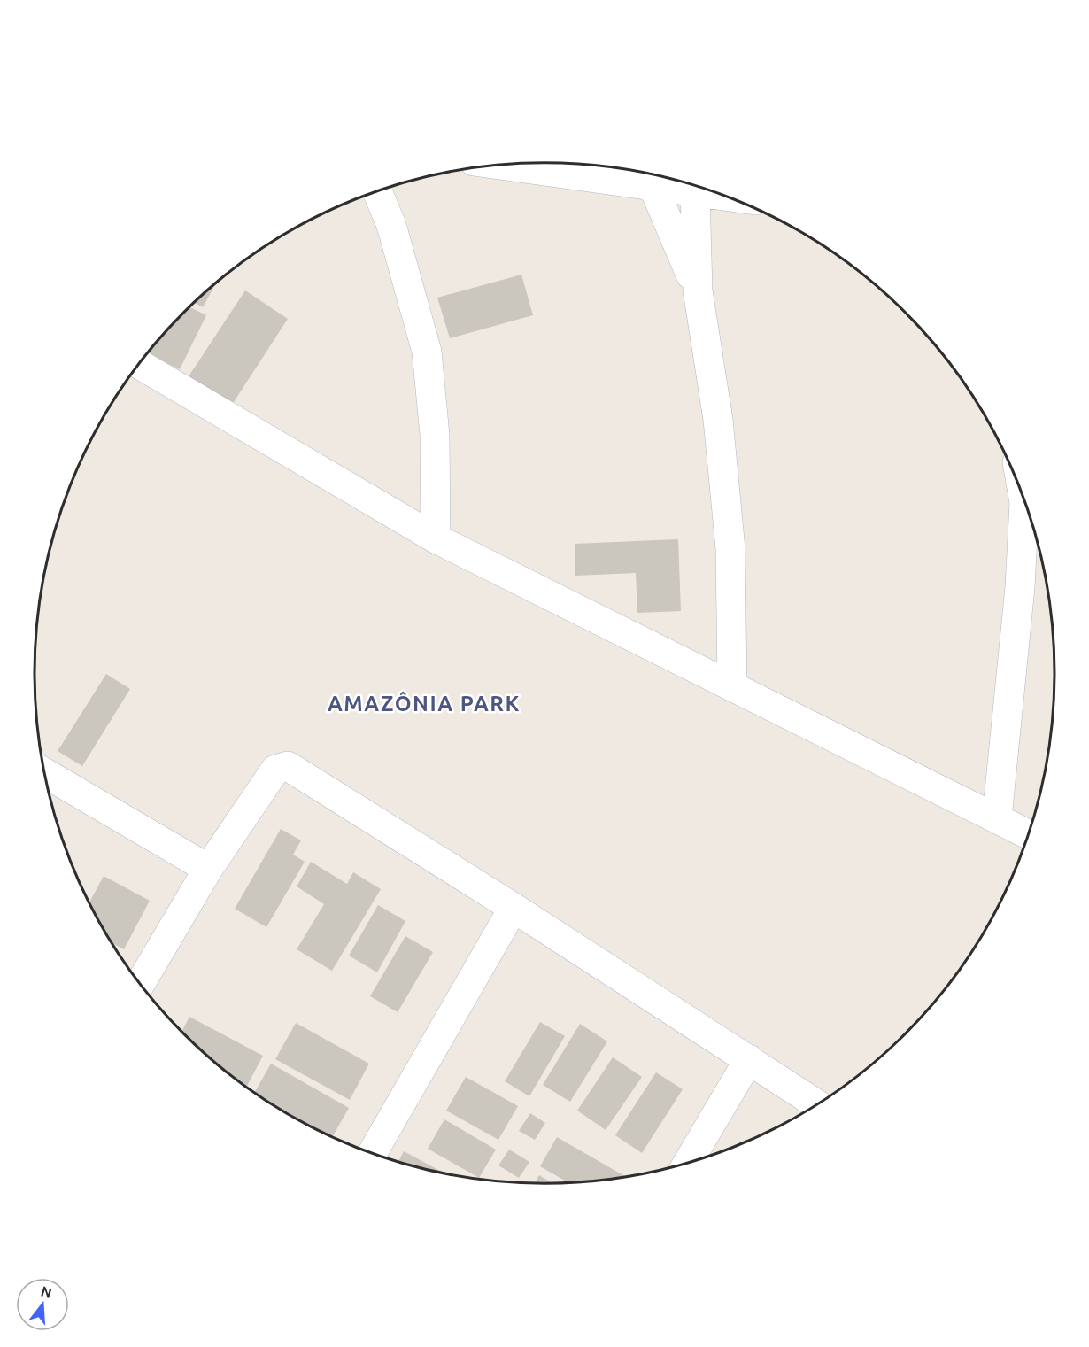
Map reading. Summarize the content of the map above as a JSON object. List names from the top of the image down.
{
  "districts": ["AMAZÔNIA PARK"],
  "north": "top"
}
